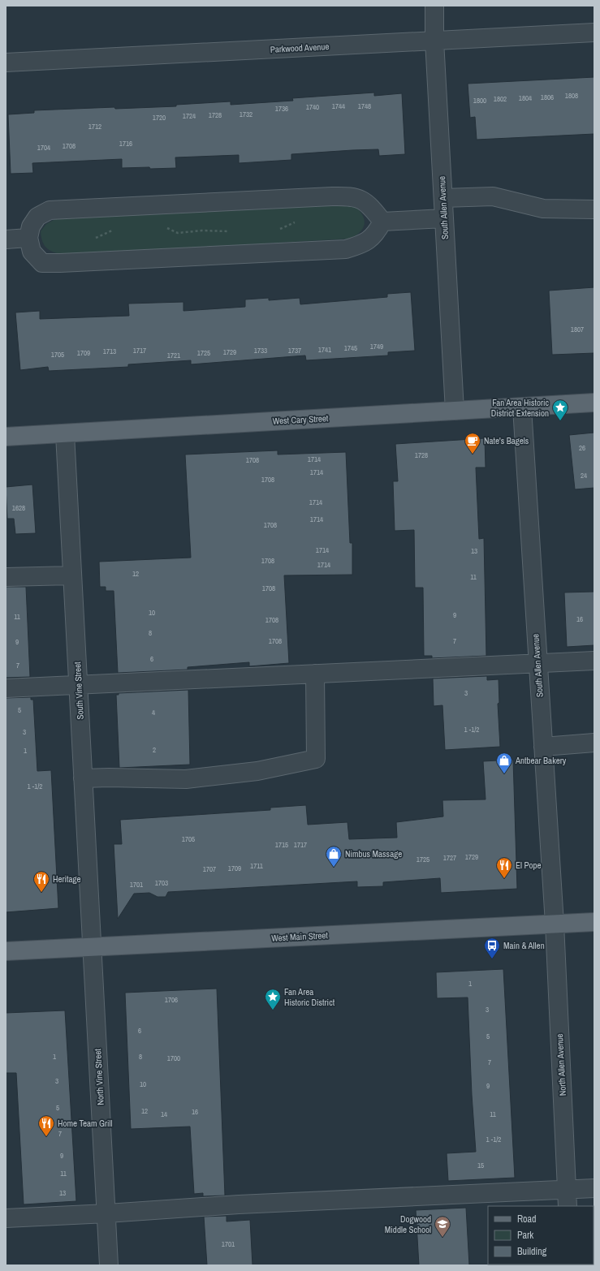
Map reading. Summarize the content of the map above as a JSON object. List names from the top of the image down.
{
  "streets": {
    "main road": ["West Cary Street", "West Main Street"],
    "street": [
      "Parkwood Avenue",
      "South Allen Avenue",
      "South Vine Street",
      "North Allen Avenue",
      "North Vine Street"
    ]
  },
  "crossings": [
    ["Parkwood Avenue", "South Allen Avenue"],
    ["South Allen Avenue", "West Cary Street"],
    ["South Allen Avenue", "West Main Street"],
    ["South Allen Avenue", "North Allen Avenue"],
    ["West Cary Street", "South Vine Street"],
    ["South Vine Street", "West Main Street"],
    ["South Vine Street", "North Vine Street"],
    ["West Main Street", "North Allen Avenue"],
    ["West Main Street", "North Vine Street"]
  ],
  "places": {
    "place": ["Fan Area Historic District Extension", "Fan Area Historic District"],
    "cafe": ["Nate's Bagels"],
    "shop": ["Antbear Bakery", "Nimbus Massage"],
    "restaurant": ["El Pope", "Heritage", "Home Team Grill"],
    "bus stop": ["Main & Allen"],
    "school or university": ["Dogwood Middle School"]
  },
  "house_numbers": [
    "1808",
    "1806",
    "1804",
    "1802",
    "1800",
    "1744",
    "1748",
    "1740",
    "1736",
    "1732",
    "1728",
    "1724",
    "1720",
    "1712",
    "1716",
    "1708",
    "1704",
    "1807",
    "1749",
    "1745",
    "1741",
    "1717",
    "1733",
    "1737",
    "1713",
    "1729",
    "1709",
    "1725",
    "1705",
    "1721",
    "26",
    "1728",
    "1714",
    "1708",
    "1714",
    "24",
    "1708",
    "1714",
    "1628",
    "1714",
    "1708",
    "1714",
    "13",
    "1708",
    "1714",
    "12",
    "11",
    "1708",
    "10",
    "9",
    "11",
    "16",
    "1708",
    "8",
    "1708",
    "7",
    "9",
    "6",
    "7",
    "3",
    "5",
    "4",
    "1 -1/2",
    "3",
    "2",
    "1",
    "1 -1/2",
    "1705",
    "1715",
    "1717",
    "1729",
    "1727",
    "1725",
    "1711",
    "1709",
    "1707",
    "1703",
    "1701",
    "1",
    "1706",
    "3",
    "6",
    "5",
    "1",
    "8",
    "1700",
    "7",
    "3",
    "10",
    "9",
    "5",
    "12",
    "16",
    "14",
    "11",
    "7",
    "1 -1/2",
    "9",
    "15",
    "11",
    "13",
    "1701"
  ],
  "legend": ["Road", "Park", "Building"]
}
